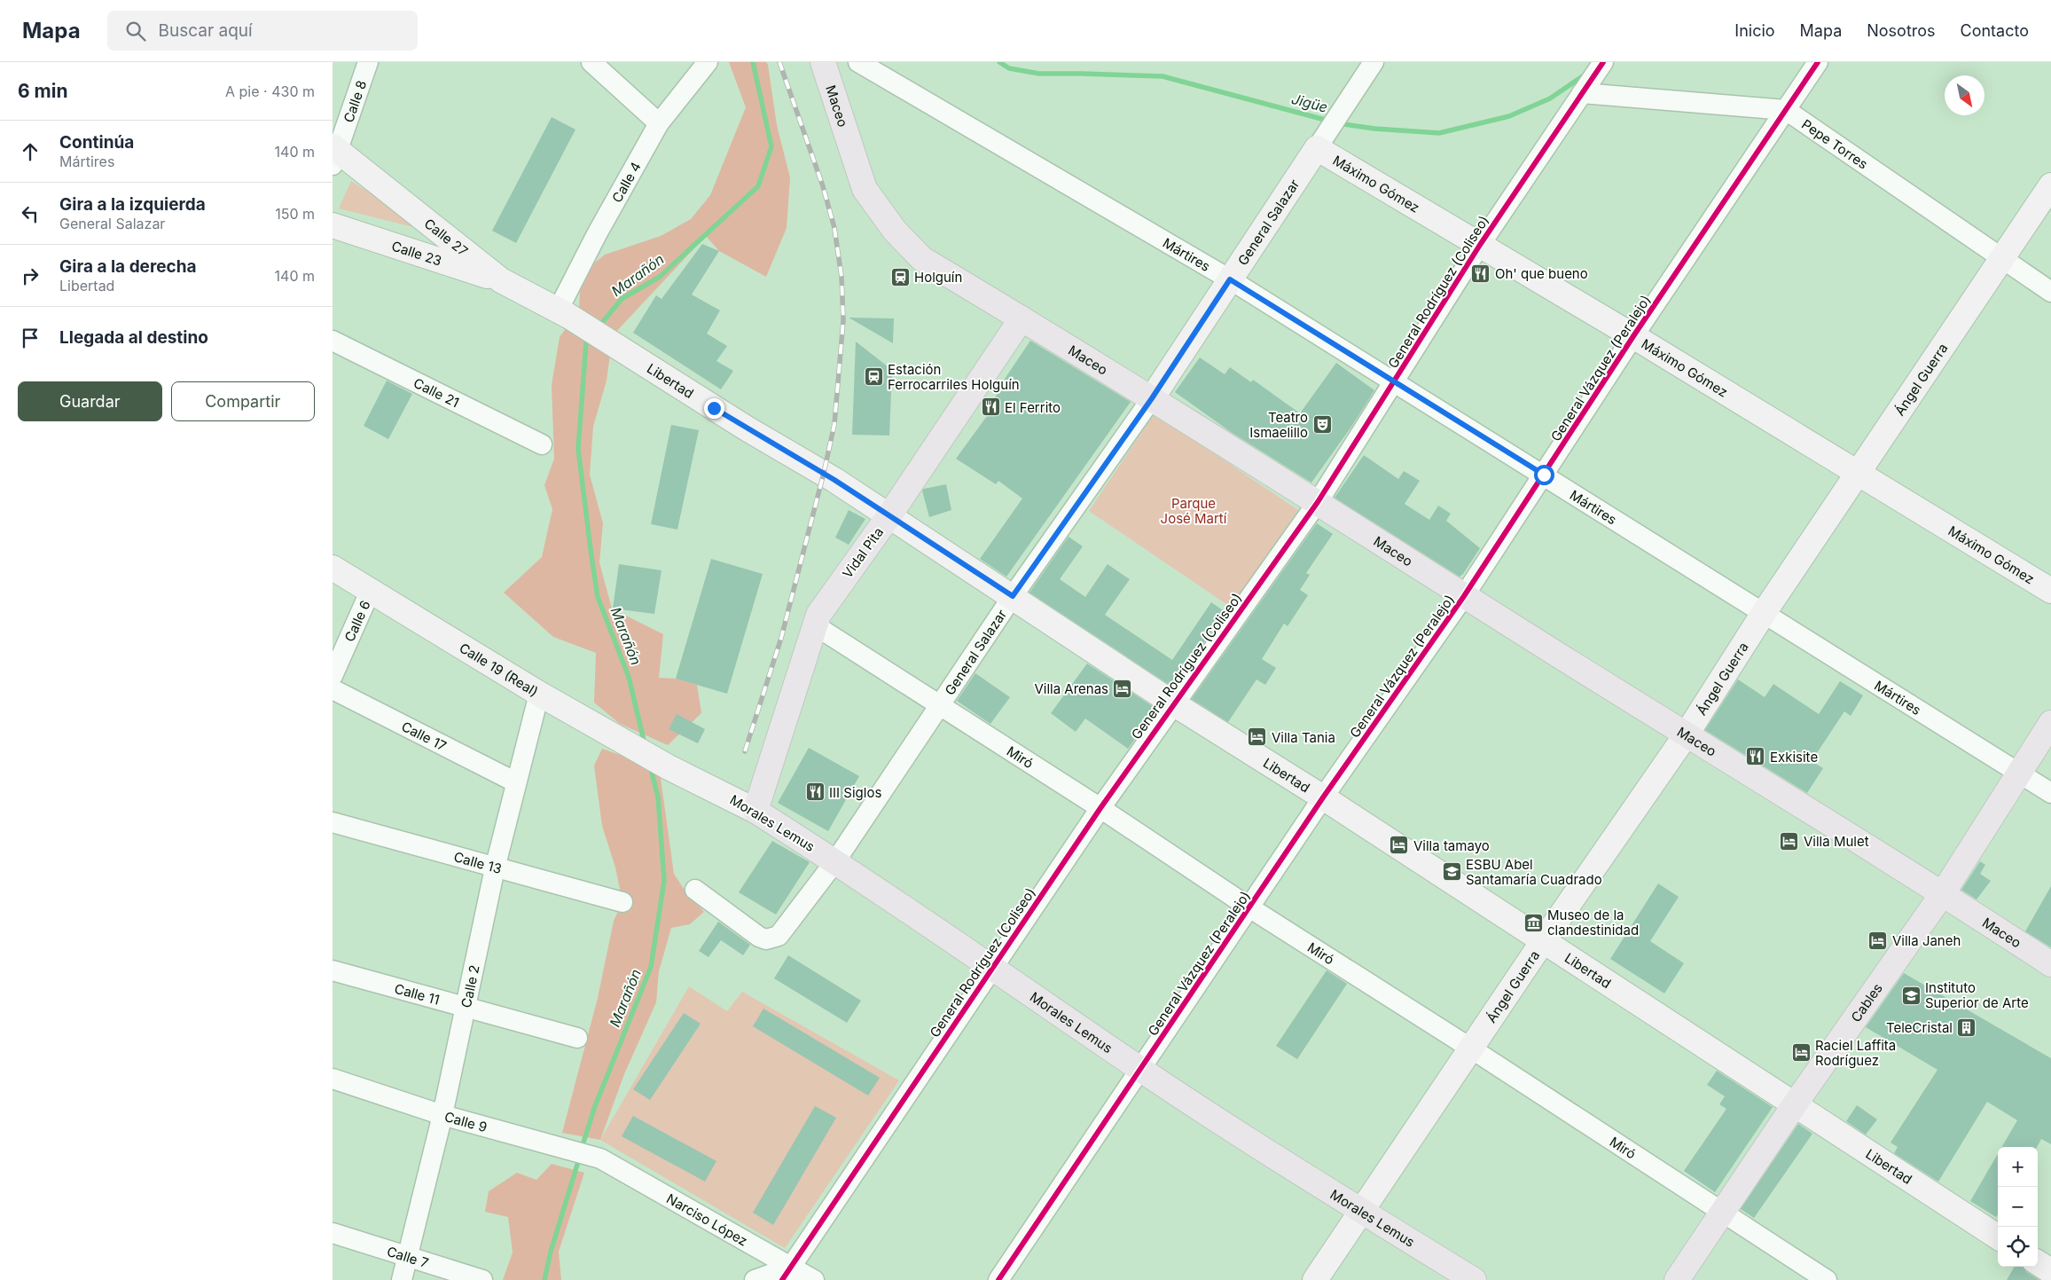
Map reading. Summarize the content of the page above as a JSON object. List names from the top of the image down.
{
  "streets": {
    "main road": [
      "Maceo",
      "Vidal Pita",
      "Morales Lemus",
      "Cables"
    ],
    "street": [
      "Calle 8",
      "Pepe Torres",
      "Calle 4",
      "Máximo Gómez",
      "General Salazar",
      "Calle 27",
      "Calle 23",
      "Mártires",
      "General Rodríguez (Coliseo)",
      "General Vázquez (Peralejo)",
      "Ángel Guerra",
      "Libertad",
      "Calle 21",
      "Calle 6",
      "Calle 19 (Real)",
      "Calle 17",
      "Miró",
      "Calle 13",
      "Calle 2",
      "Calle 11",
      "Calle 9",
      "Narciso López",
      "Calle 7"
    ]
  },
  "crossings": [
    ["Calle 8", "Calle 27"],
    ["Maceo", "General Salazar"],
    ["Maceo", "General Rodríguez (Coliseo)"],
    ["Maceo", "General Vázquez (Peralejo)"],
    ["Maceo", "Ángel Guerra"],
    ["Maceo", "Vidal Pita"],
    ["Maceo", "Cables"],
    ["Pepe Torres", "General Rodríguez (Coliseo)"],
    ["Pepe Torres", "General Vázquez (Peralejo)"],
    ["Pepe Torres", "Ángel Guerra"],
    ["Calle 4", "Calle 27"],
    ["Calle 4", "Libertad"],
    ["Máximo Gómez", "General Salazar"],
    ["Máximo Gómez", "General Rodríguez (Coliseo)"],
    ["Máximo Gómez", "General Vázquez (Peralejo)"],
    ["Máximo Gómez", "Ángel Guerra"],
    ["General Salazar", "Mártires"],
    ["General Salazar", "Libertad"],
    ["General Salazar", "Miró"],
    ["General Salazar", "Morales Lemus"],
    ["Calle 27", "Calle 23"],
    ["Calle 27", "Libertad"],
    ["Mártires", "General Rodríguez (Coliseo)"],
    ["Mártires", "General Vázquez (Peralejo)"],
    ["Mártires", "Ángel Guerra"],
    ["Mártires", "Cables"],
    ["General Rodríguez (Coliseo)", "Libertad"],
    ["General Rodríguez (Coliseo)", "Miró"],
    ["General Rodríguez (Coliseo)", "Morales Lemus"],
    ["General Rodríguez (Coliseo)", "Narciso López"],
    ["General Vázquez (Peralejo)", "Libertad"],
    ["General Vázquez (Peralejo)", "Miró"],
    ["General Vázquez (Peralejo)", "Morales Lemus"],
    ["Ángel Guerra", "Libertad"],
    ["Ángel Guerra", "Miró"],
    ["Ángel Guerra", "Morales Lemus"],
    ["Libertad", "Vidal Pita"],
    ["Libertad", "Cables"],
    ["Vidal Pita", "Miró"],
    ["Vidal Pita", "Morales Lemus"],
    ["Calle 6", "Calle 19 (Real)"],
    ["Calle 19 (Real)", "Morales Lemus"],
    ["Calle 19 (Real)", "Calle 2"],
    ["Calle 17", "Calle 2"],
    ["Miró", "Cables"],
    ["Calle 13", "Calle 2"],
    ["Calle 2", "Calle 11"],
    ["Calle 2", "Calle 9"],
    ["Calle 2", "Calle 7"],
    ["Calle 9", "Narciso López"]
  ],
  "water": ["Jigüe", "Marañón"],
  "parks": ["Parque José Martí"],
  "places": {
    "restaurant": [
      "Oh' que bueno",
      "El Ferrito",
      "Exkisite",
      "III Siglos"
    ],
    "station": ["Holguín", "Estación Ferrocarriles Holguín"],
    "theatre": ["Teatro Ismaelillo"],
    "hotel": [
      "Villa Arenas",
      "Villa Tania",
      "Villa Mulet",
      "Villa tamayo",
      "Villa Janeh",
      "Raciel Laffita Rodríguez"
    ],
    "school or university": ["ESBU Abel Santamaría Cuadrado", "Instituto Superior de Arte"],
    "museum": ["Museo de la clandestinidad"],
    "building": ["TeleCristal"]
  },
  "north": "bottom right",
  "page": {
    "header": "Mapa",
    "search": "Buscar aquí",
    "nav": [
      "Inicio",
      "Mapa",
      "Nosotros",
      "Contacto"
    ],
    "heading": ["6 min", "A pie · 430 m"],
    "list": [
      ["Continúa", "Mártires", "140 m"],
      ["Gira a la izquierda", "General Salazar", "150 m"],
      ["Gira a la derecha", "Libertad", "140 m"],
      "Llegada al destino"
    ],
    "buttons": ["Guardar", "Compartir"],
    "map_buttons": ["+", "−"]
  }
}
